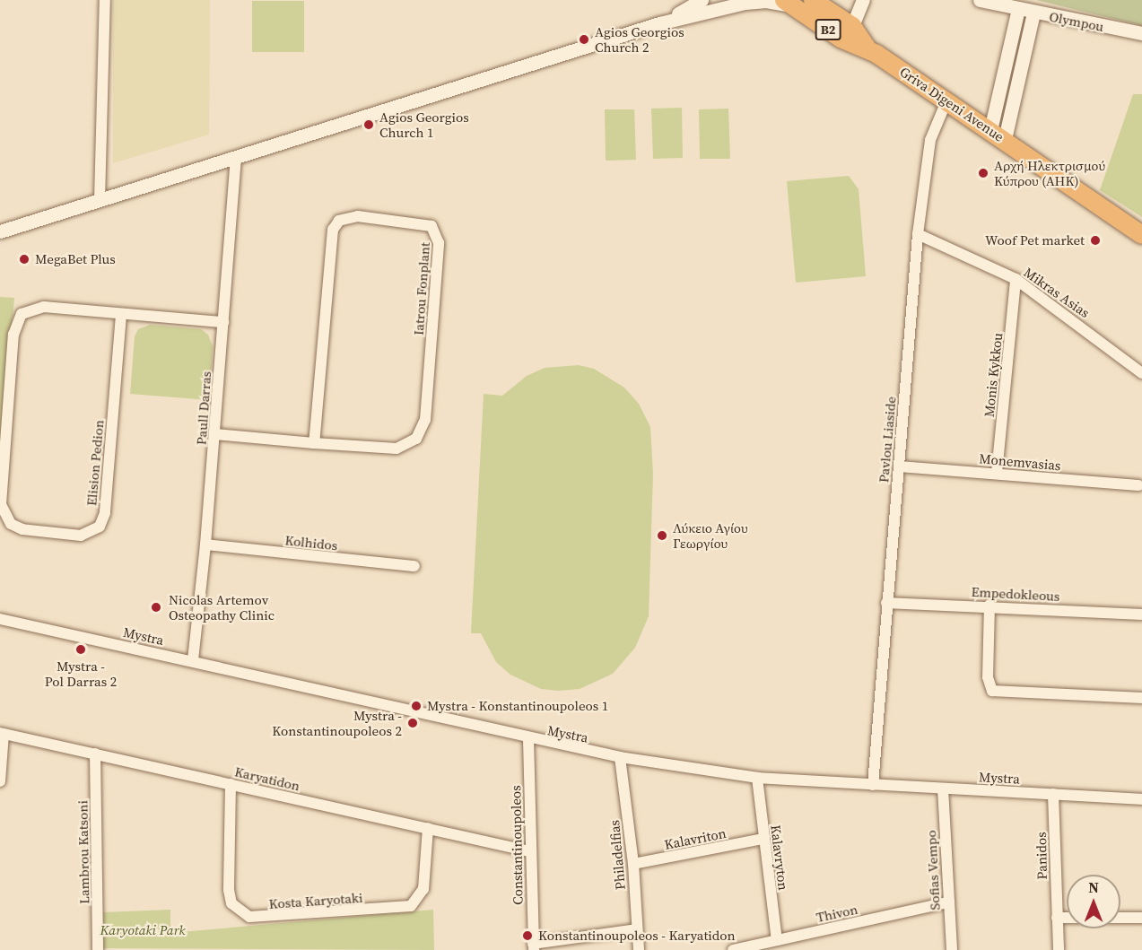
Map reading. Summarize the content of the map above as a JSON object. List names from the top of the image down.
{
  "streets": {
    "highway": ["B2", "Griva Digeni Avenue"],
    "street": [
      "Olympou",
      "Iatrou Fonplant",
      "Mikras Asias",
      "Monis Kykkou",
      "Paull Darras",
      "Pavlou Liaside",
      "Monemvasias",
      "Elision Pedion",
      "Kolhidos",
      "Empedokleous",
      "Mystra",
      "Karyatidon",
      "Kalavriton",
      "Constantinoupoleos",
      "Lambrou Katsoni",
      "Philadelfias",
      "Panidos",
      "Kalavryton",
      "Sofias Vempo",
      "Kosta Karyotaki",
      "Thivon"
    ]
  },
  "crossings": [
    ["Griva Digeni Avenue", "Pavlou Liaside"],
    ["Iatrou Fonplant", "Paull Darras"],
    ["Mikras Asias", "Monis Kykkou"],
    ["Mikras Asias", "Pavlou Liaside"],
    ["Monis Kykkou", "Monemvasias"],
    ["Paull Darras", "Elision Pedion"],
    ["Paull Darras", "Kolhidos"],
    ["Paull Darras", "Mystra"],
    ["Pavlou Liaside", "Monemvasias"],
    ["Pavlou Liaside", "Empedokleous"],
    ["Pavlou Liaside", "Mystra"],
    ["Mystra", "Constantinoupoleos"],
    ["Mystra", "Philadelfias"],
    ["Mystra", "Panidos"],
    ["Mystra", "Kalavryton"],
    ["Mystra", "Sofias Vempo"],
    ["Karyatidon", "Constantinoupoleos"],
    ["Karyatidon", "Lambrou Katsoni"],
    ["Karyatidon", "Kosta Karyotaki"],
    ["Kalavriton", "Philadelfias"],
    ["Kalavriton", "Kalavryton"],
    ["Kalavryton", "Thivon"],
    ["Sofias Vempo", "Thivon"]
  ],
  "parks": ["Karyotaki Park"],
  "places": [
    "Agios Georgios Church 2",
    "Agios Georgios Church 1",
    "Αρχή Ηλεκτρισμού Κύπρου (ΑΗΚ)",
    "Woof Pet market",
    "MegaBet Plus",
    "Λύκειο Αγίου Γεωργίου",
    "Nicolas Artemov Osteopathy Clinic",
    "Mystra - Pol Darras 2",
    "Mystra - Konstantinoupoleos 1",
    "Mystra - Konstantinoupoleos 2",
    "Konstantinoupoleos - Karyatidon"
  ],
  "north": "top"
}
